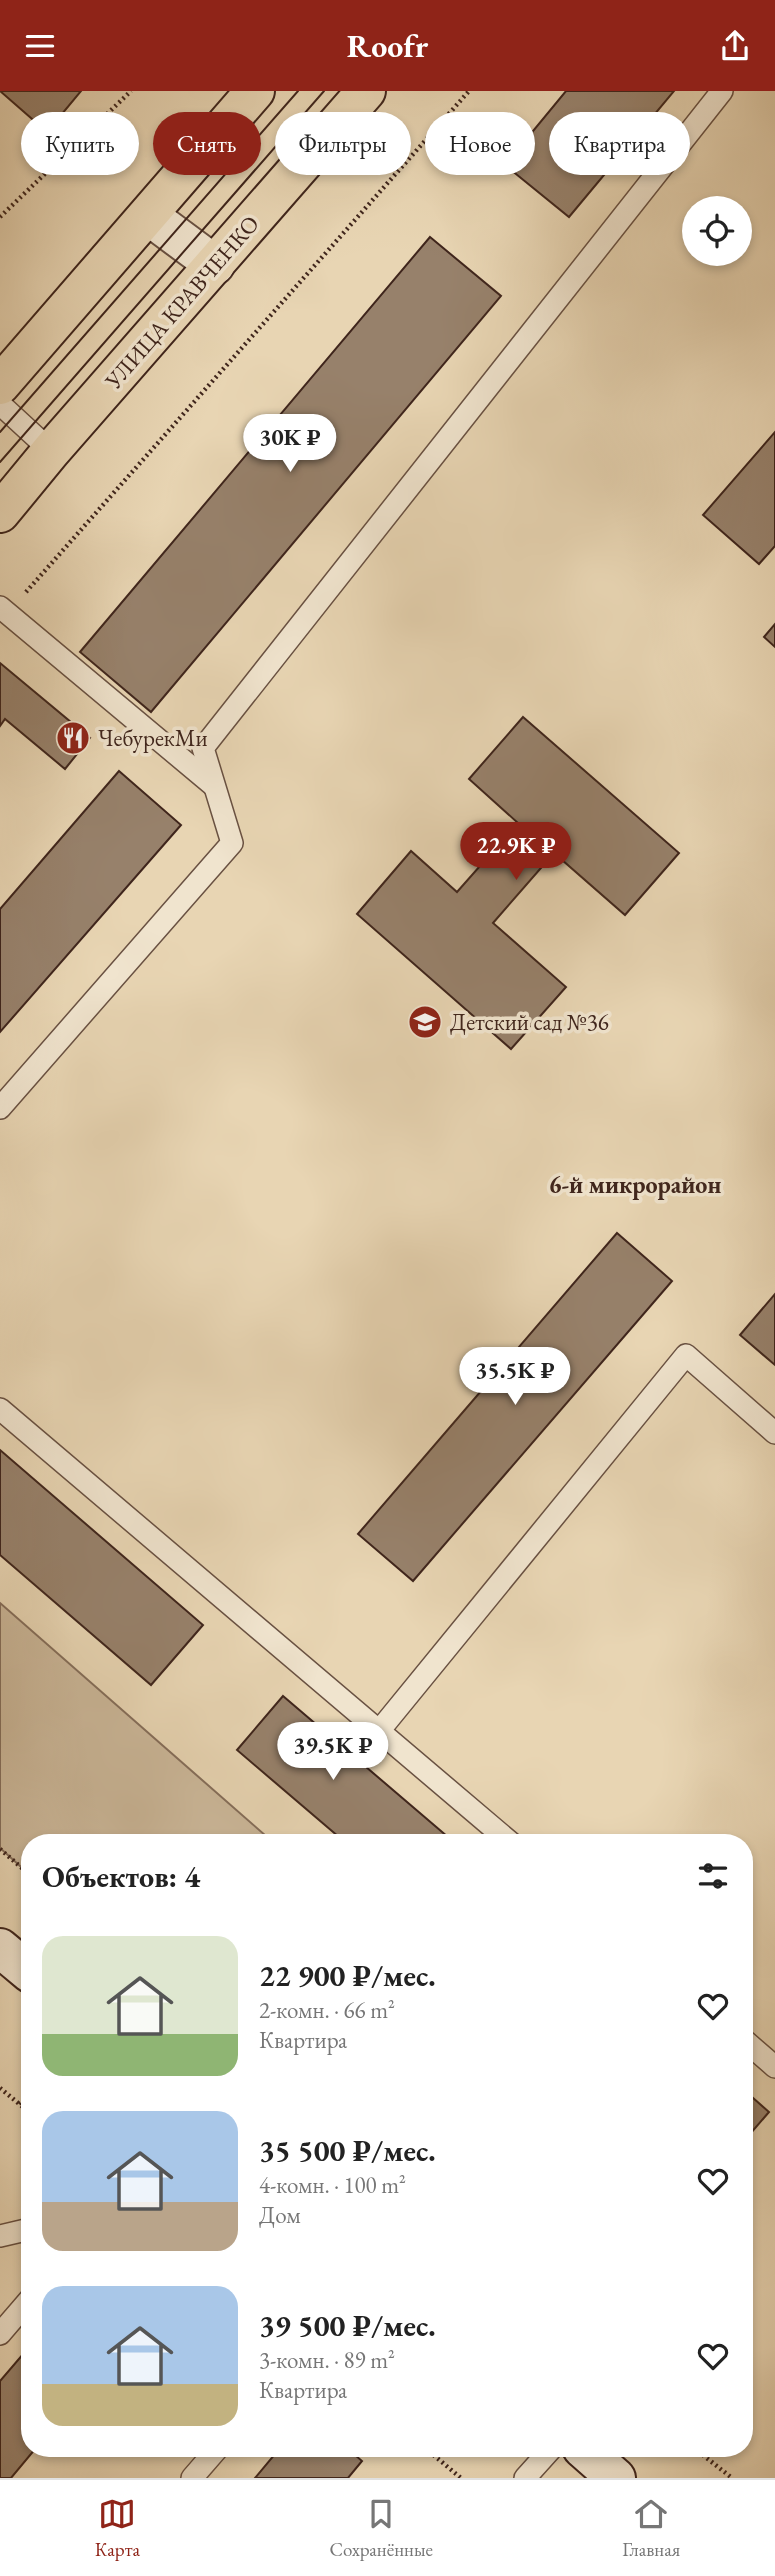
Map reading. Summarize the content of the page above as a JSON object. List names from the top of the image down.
{
  "streets": {
    "main road": ["УЛИЦА КРАВЧЕНКО"]
  },
  "districts": ["6-й микрорайон"],
  "places": {
    "restaurant": ["ЧебурекМи"],
    "school or university": ["Детский сад №36"]
  },
  "page": {
    "header": "Roofr",
    "chip": [
      "Купить",
      "Снять",
      "Фильтры",
      "Новое",
      "Квартира"
    ],
    "price": [
      "30K ₽",
      "22.9K ₽",
      "35.5K ₽",
      "39.5K ₽"
    ],
    "heading": "Объектов: 4",
    "list": [
      {
        "name": "22 900 ₽/мес.",
        "note": "2-комн. · 66 m² · Квартира"
      },
      {
        "name": "35 500 ₽/мес.",
        "note": "4-комн. · 100 m² · Дом"
      },
      {
        "name": "39 500 ₽/мес.",
        "note": "3-комн. · 89 m² · Квартира"
      }
    ],
    "tabs": ["Карта", "Сохранённые", "Главная"]
  }
}
